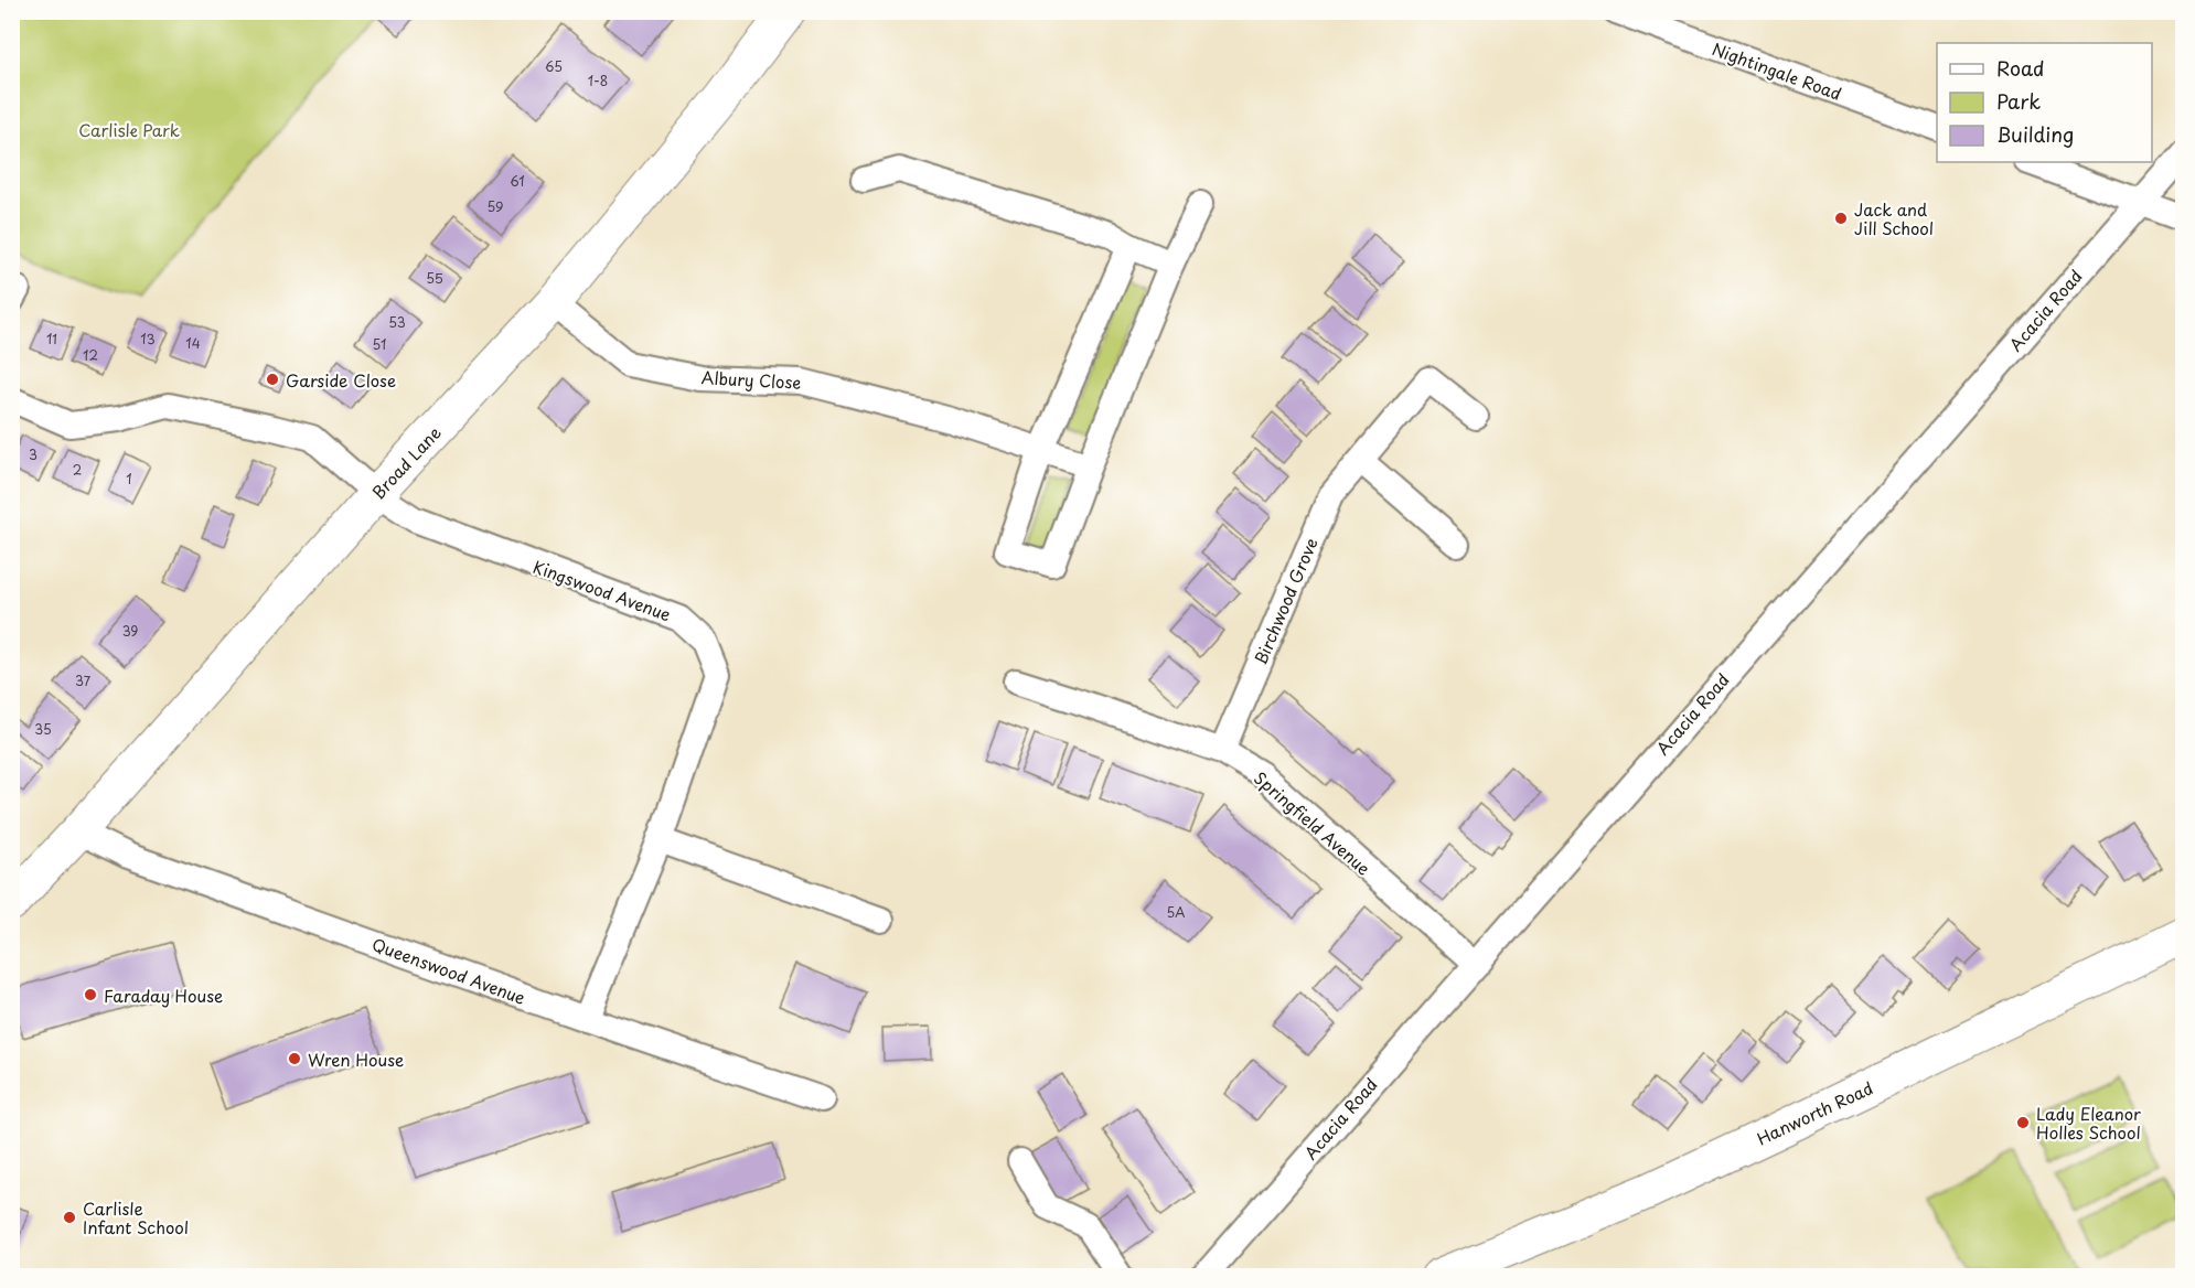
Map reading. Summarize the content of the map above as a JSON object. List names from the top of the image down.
{
  "streets": {
    "street": [
      "Nightingale Road",
      "Acacia Road",
      "Albury Close",
      "Broad Lane",
      "Kingswood Avenue",
      "Birchwood Grove",
      "Springfield Avenue",
      "Queenswood Avenue",
      "Hanworth Road"
    ]
  },
  "crossings": [
    ["Acacia Road", "Springfield Avenue"],
    ["Albury Close", "Broad Lane"],
    ["Broad Lane", "Kingswood Avenue"],
    ["Broad Lane", "Queenswood Avenue"],
    ["Kingswood Avenue", "Queenswood Avenue"],
    ["Birchwood Grove", "Springfield Avenue"]
  ],
  "parks": ["Carlisle Park"],
  "places": [
    "Jack and Jill School",
    "Garside Close",
    "Faraday House",
    "Wren House",
    "Lady Eleanor Holles School",
    "Carlisle Infant School"
  ],
  "house_numbers": [
    "65",
    "1-8",
    "61",
    "59",
    "55",
    "53",
    "11",
    "13",
    "14",
    "51",
    "12",
    "3",
    "2",
    "1",
    "39",
    "37",
    "35",
    "5A"
  ],
  "legend": ["Road", "Park", "Building"]
}
